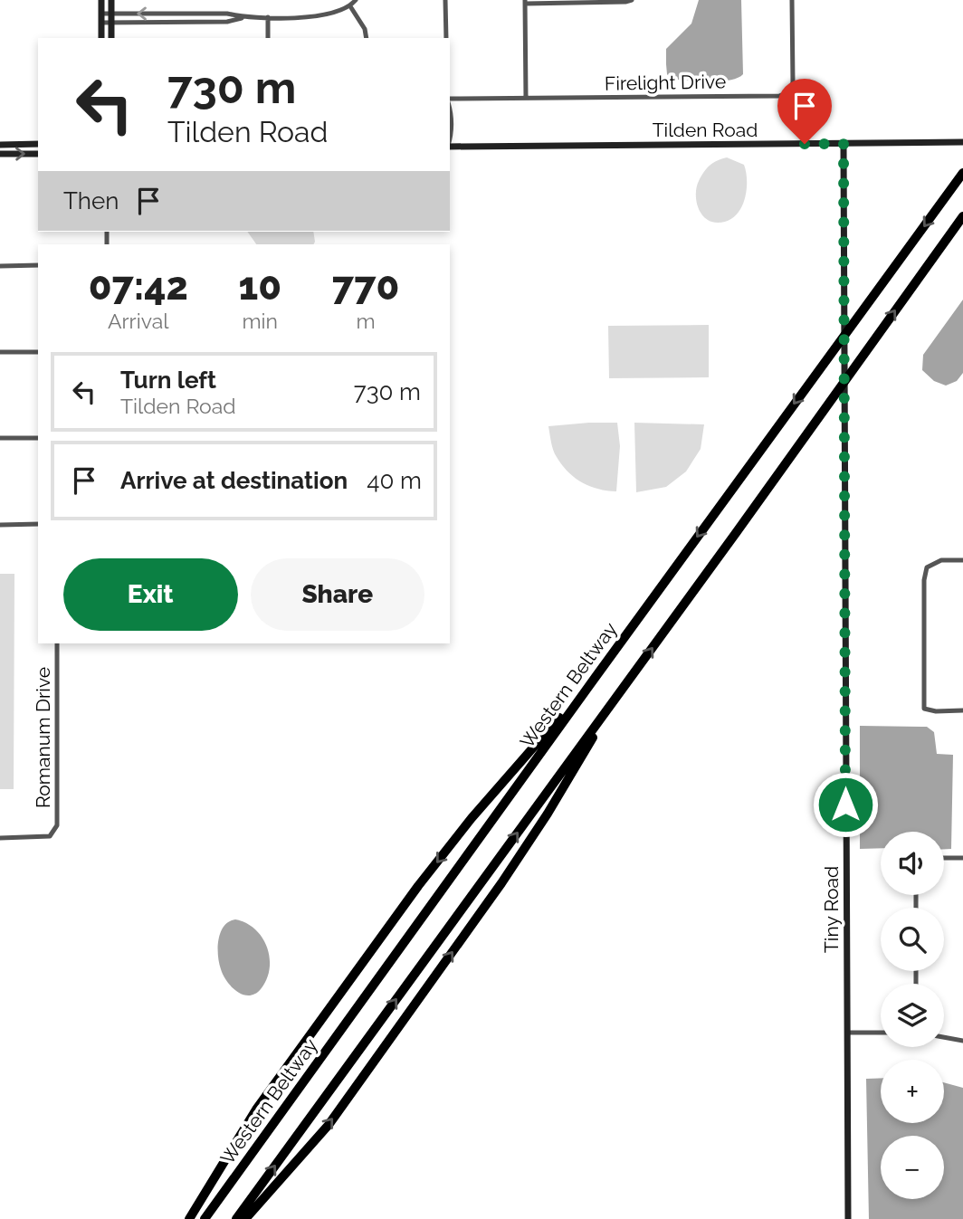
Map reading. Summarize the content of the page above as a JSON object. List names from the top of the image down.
{
  "streets": {
    "highway": ["Western Beltway"],
    "street": [
      "Firelight Drive",
      "Tilden Road",
      "Romanum Drive",
      "Tiny Road"
    ]
  },
  "crossings": [
    ["Tilden Road", "Tiny Road"]
  ],
  "page": {
    "turn": ["730 m", "Tilden Road"],
    "then": "Then",
    "eta": [
      "07:42",
      "Arrival",
      "10",
      "min",
      "770",
      "m"
    ],
    "list": [
      {
        "name": "Turn left",
        "note": "Tilden Road",
        "value": "730 m"
      },
      {
        "name": "Arrive at destination",
        "value": "40 m"
      }
    ],
    "buttons": ["Exit", "Share"],
    "map_buttons": ["+", "−"]
  }
}
